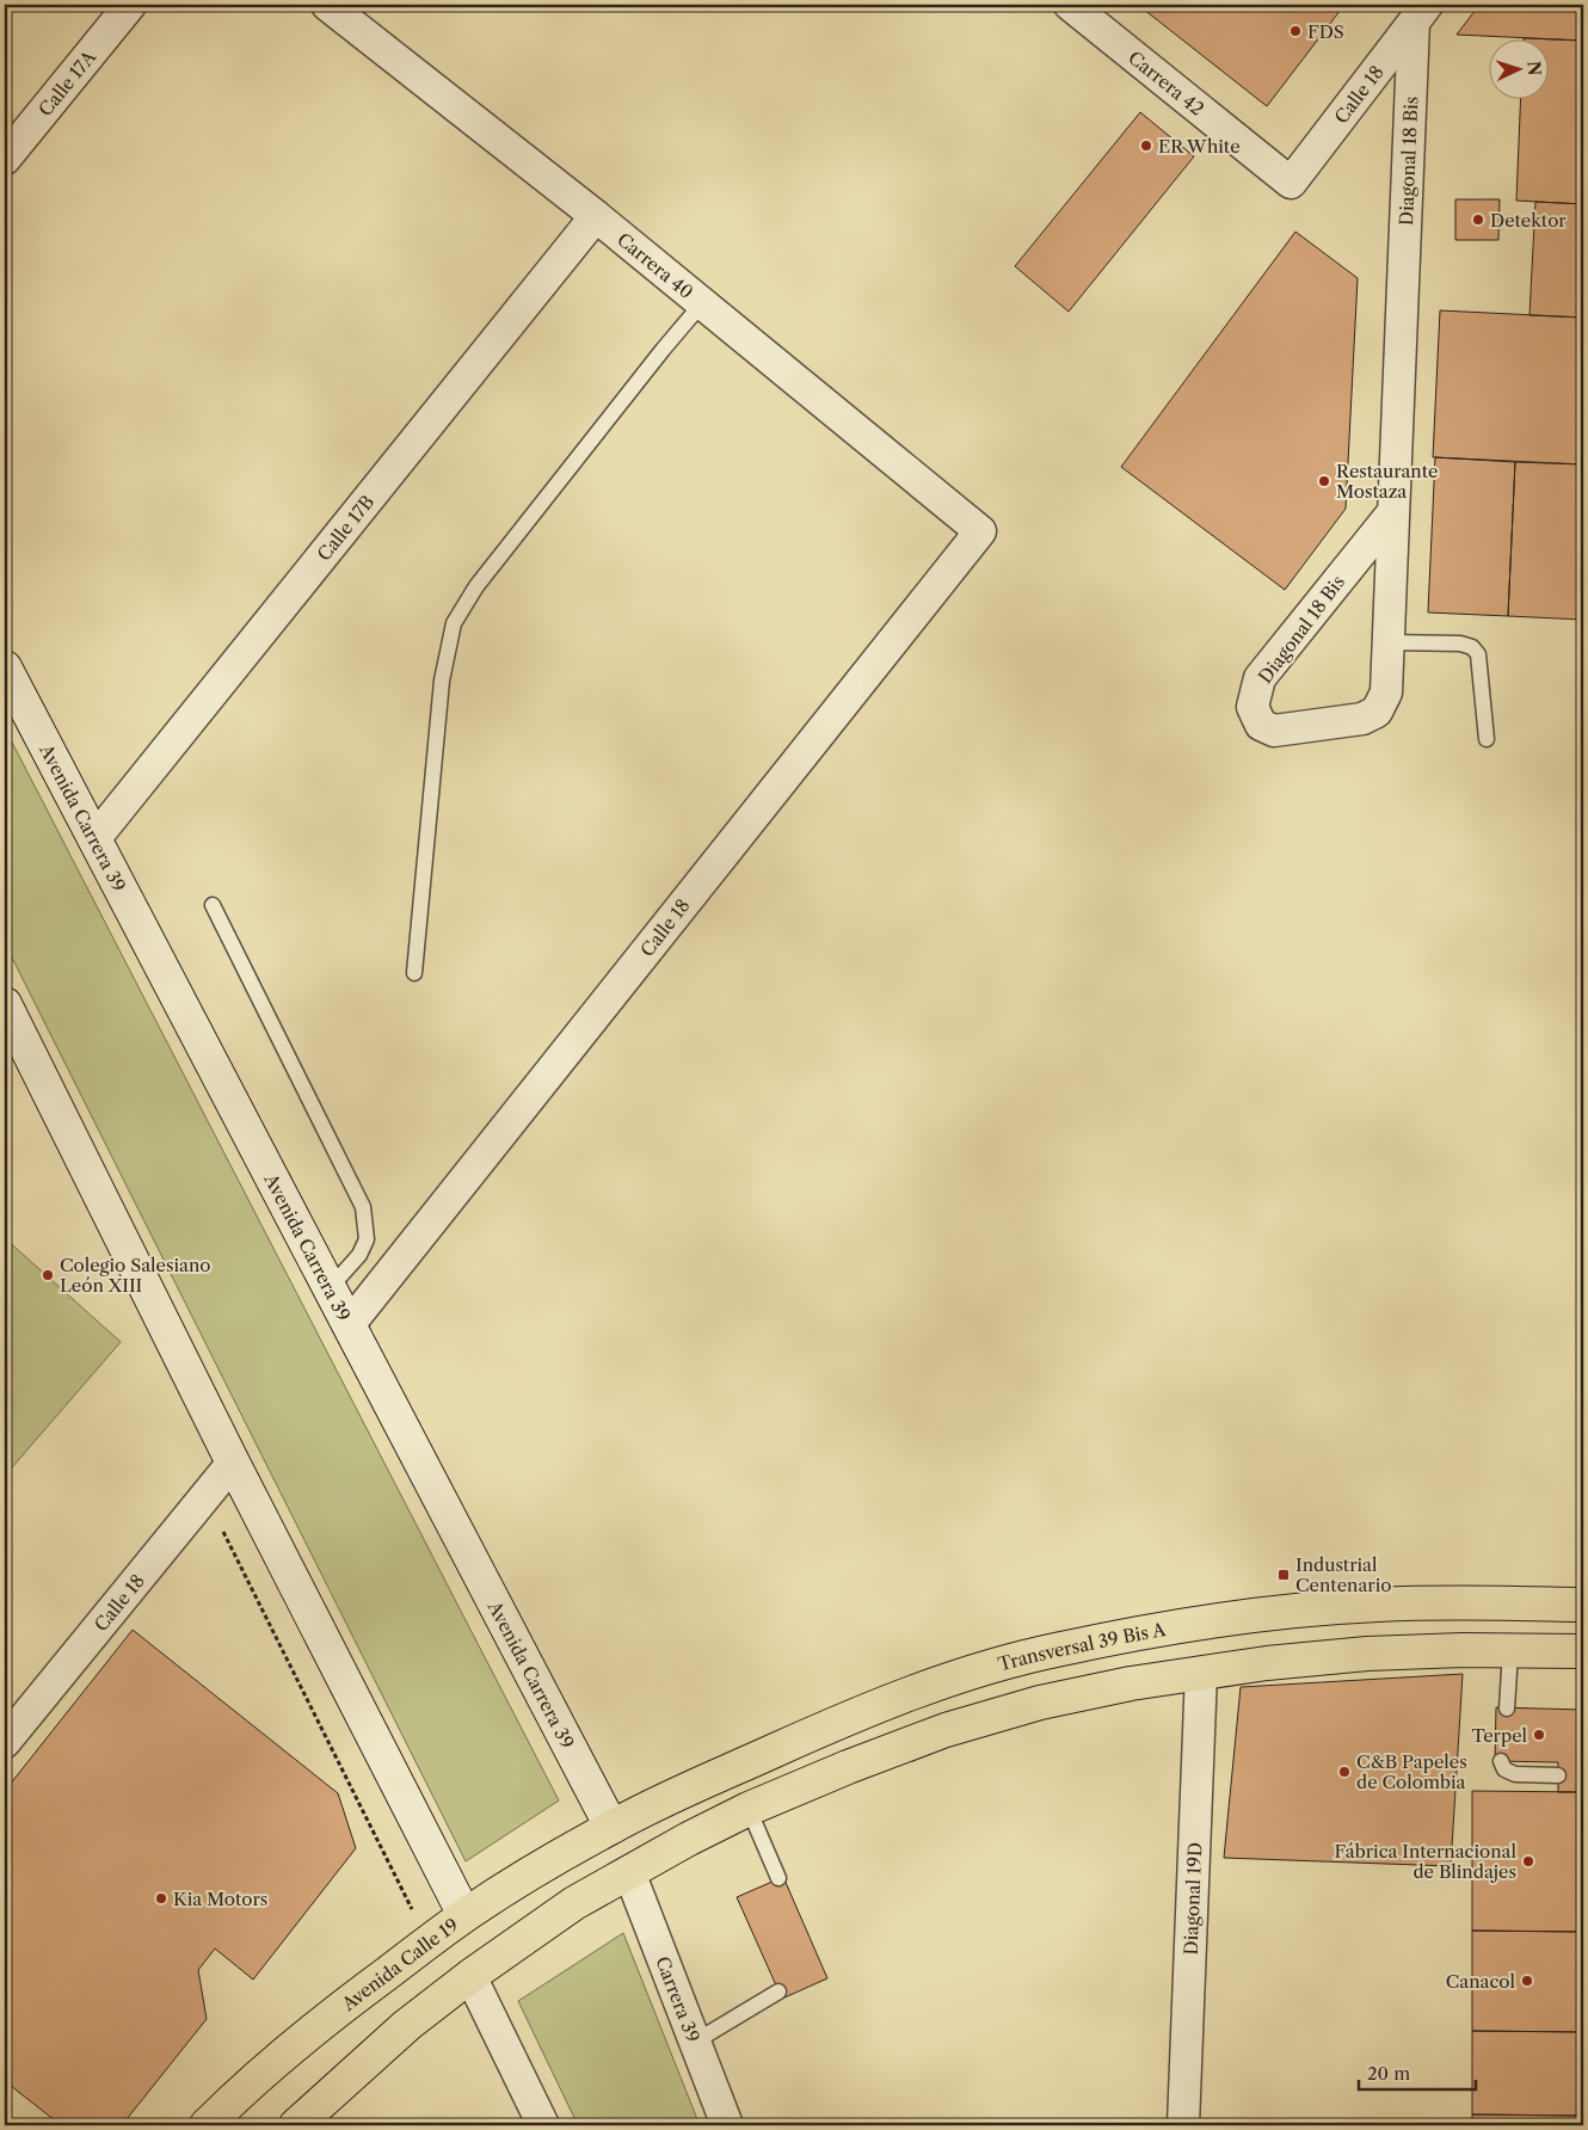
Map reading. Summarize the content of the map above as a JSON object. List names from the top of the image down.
{
  "streets": {
    "main road": ["Transversal 39 Bis A", "Avenida Calle 19"],
    "street": [
      "Calle 17A",
      "Carrera 42",
      "Calle 18",
      "Diagonal 18 Bis",
      "Carrera 40",
      "Calle 17B",
      "Avenida Carrera 39",
      "Diagonal 19D",
      "Carrera 39"
    ]
  },
  "crossings": [
    ["Carrera 42", "Calle 18"],
    ["Calle 18", "Diagonal 18 Bis"],
    ["Calle 18", "Carrera 40"],
    ["Calle 18", "Avenida Carrera 39"],
    ["Carrera 40", "Calle 17B"],
    ["Calle 17B", "Avenida Carrera 39"],
    ["Avenida Carrera 39", "Transversal 39 Bis A"],
    ["Avenida Carrera 39", "Avenida Calle 19"],
    ["Transversal 39 Bis A", "Avenida Calle 19"]
  ],
  "places": {
    "other": [
      "FDS",
      "ER White",
      "Detektor",
      "Restaurante Mostaza",
      "Colegio Salesiano León XIII",
      "Terpel",
      "C&B Papeles de Colombia",
      "Fábrica Internacional de Blindajes",
      "Kia Motors",
      "Canacol"
    ],
    "transit": ["Industrial Centenario"]
  },
  "scale_bar": "20 m",
  "north": "right"
}
